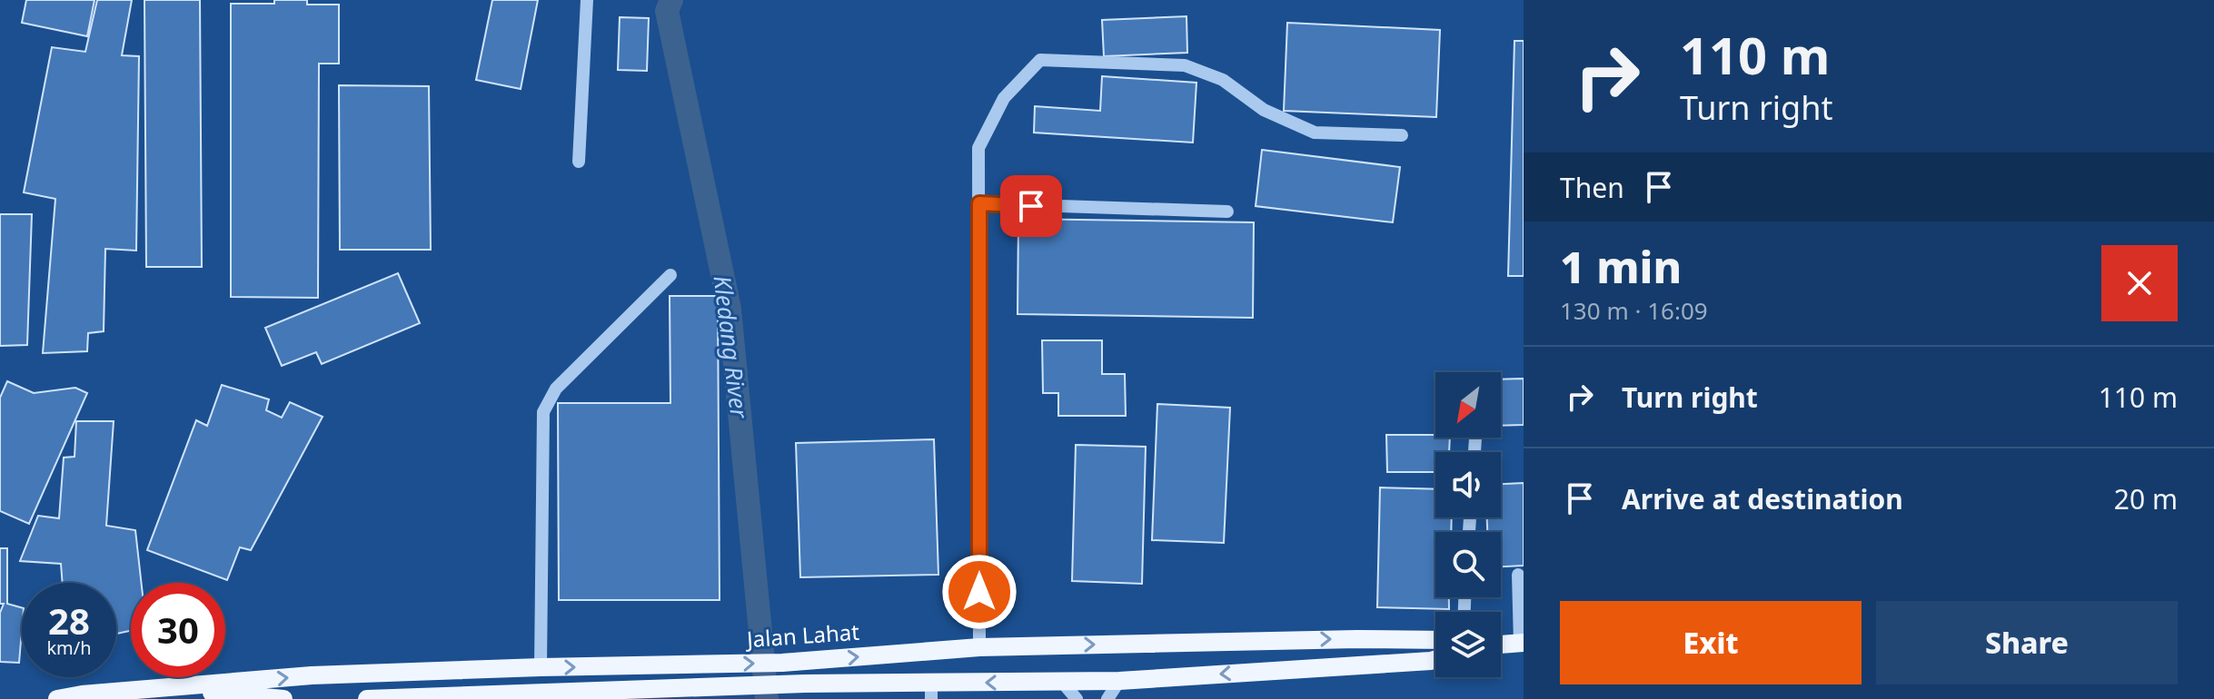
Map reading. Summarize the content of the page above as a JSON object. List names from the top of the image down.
{
  "streets": {
    "main road": ["Jalan Lahat"]
  },
  "water": ["Kledang River"],
  "north": "bottom left",
  "page": {
    "turn": ["110 m", "Turn right"],
    "then": "Then",
    "heading": ["1 min", "130 m · 16:09"],
    "list": [
      {
        "name": "Turn right",
        "value": "110 m"
      },
      {
        "name": "Arrive at destination",
        "value": "20 m"
      }
    ],
    "speed": "28 km/h",
    "limit": "30",
    "buttons": ["Exit", "Share"]
  }
}
